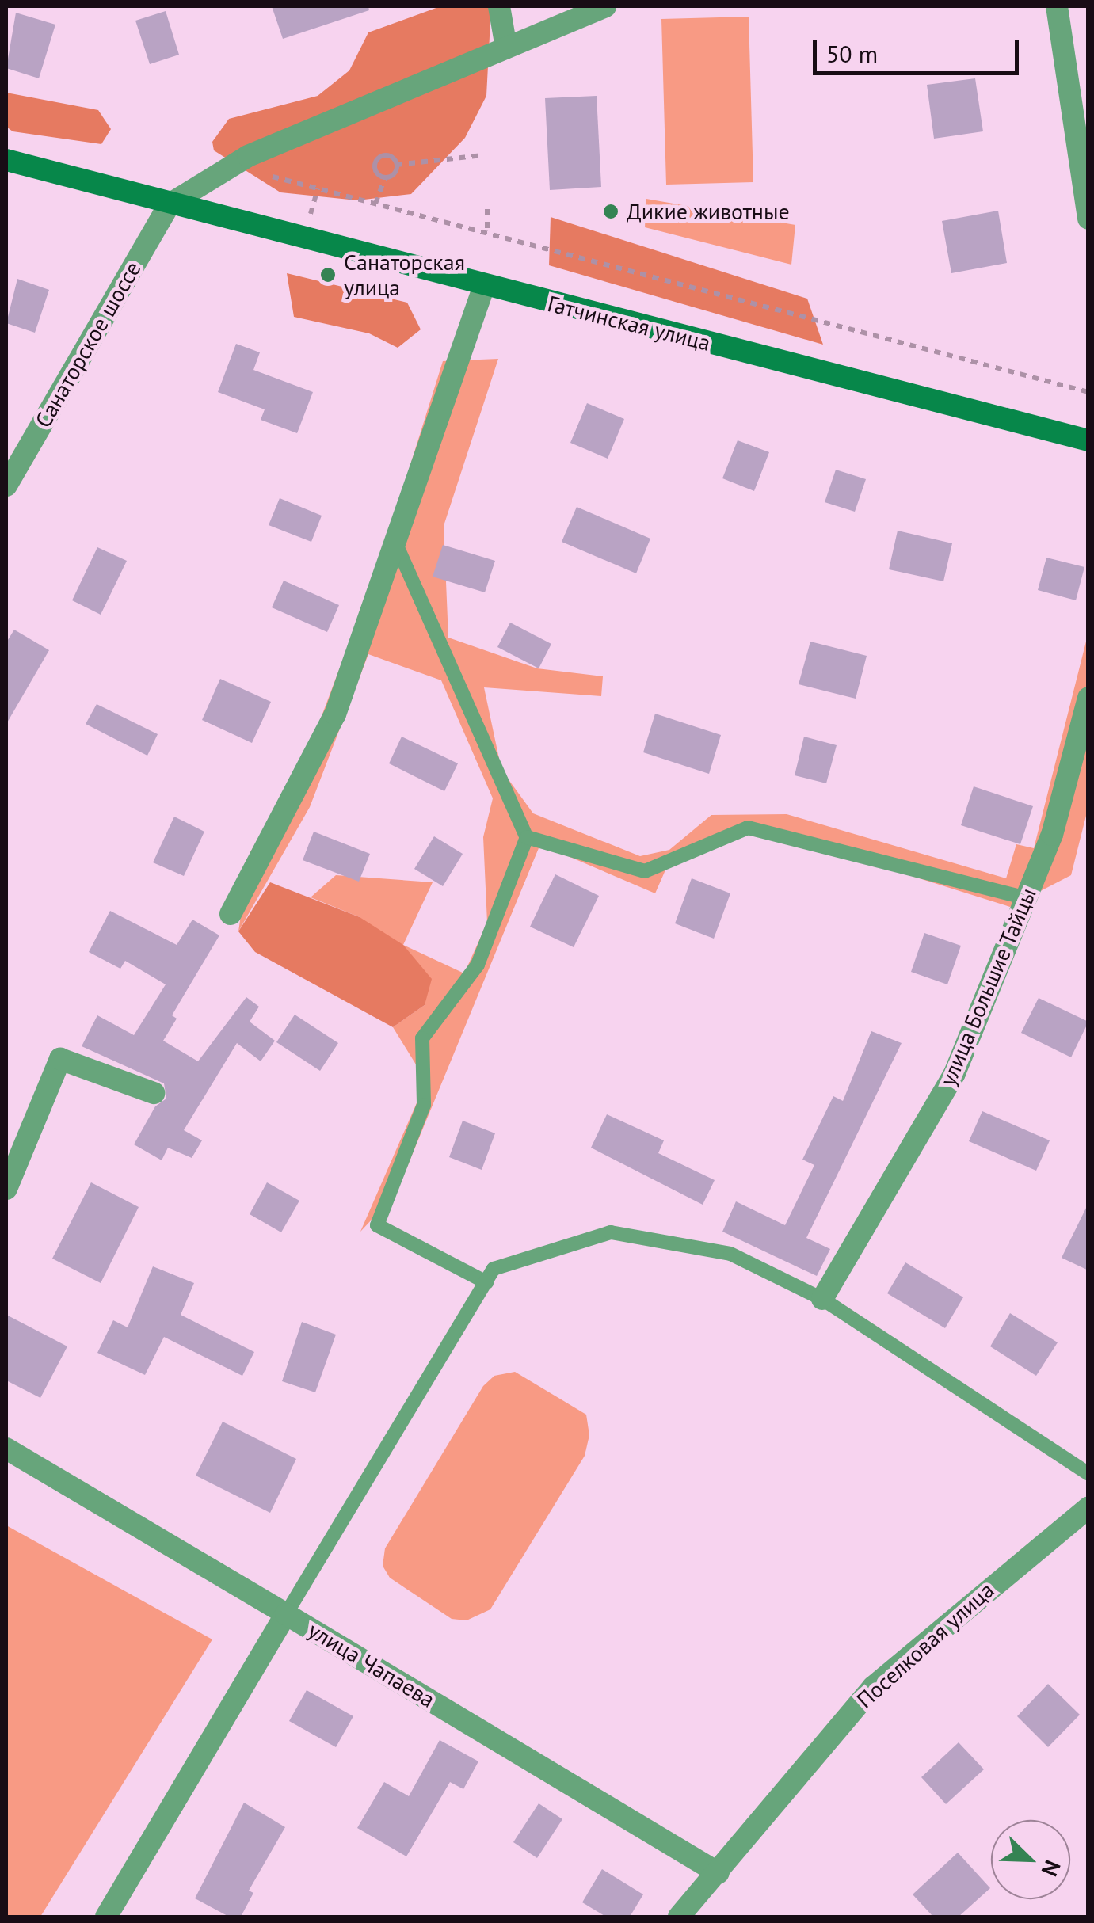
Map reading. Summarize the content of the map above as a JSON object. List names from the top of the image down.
{
  "streets": {
    "main road": ["Гатчинская улица"],
    "street": [
      "Санаторское шоссе",
      "улица Большие Тайцы",
      "Поселковая улица",
      "улица Чапаева"
    ]
  },
  "crossings": [
    ["Гатчинская улица", "Санаторское шоссе"],
    ["Поселковая улица", "улица Чапаева"]
  ],
  "places": ["Дикие животные", "Санаторская улица"],
  "scale_bar": "50 m",
  "north": "bottom right"
}
